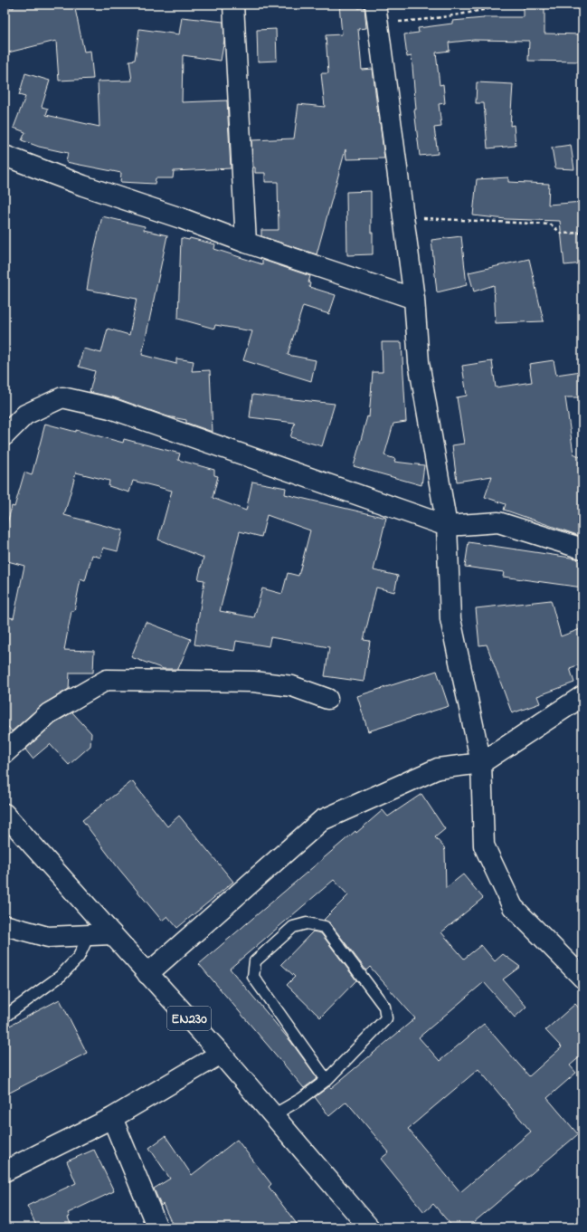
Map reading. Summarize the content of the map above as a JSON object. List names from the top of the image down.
{
  "streets": {
    "street": ["EN230"]
  }
}
